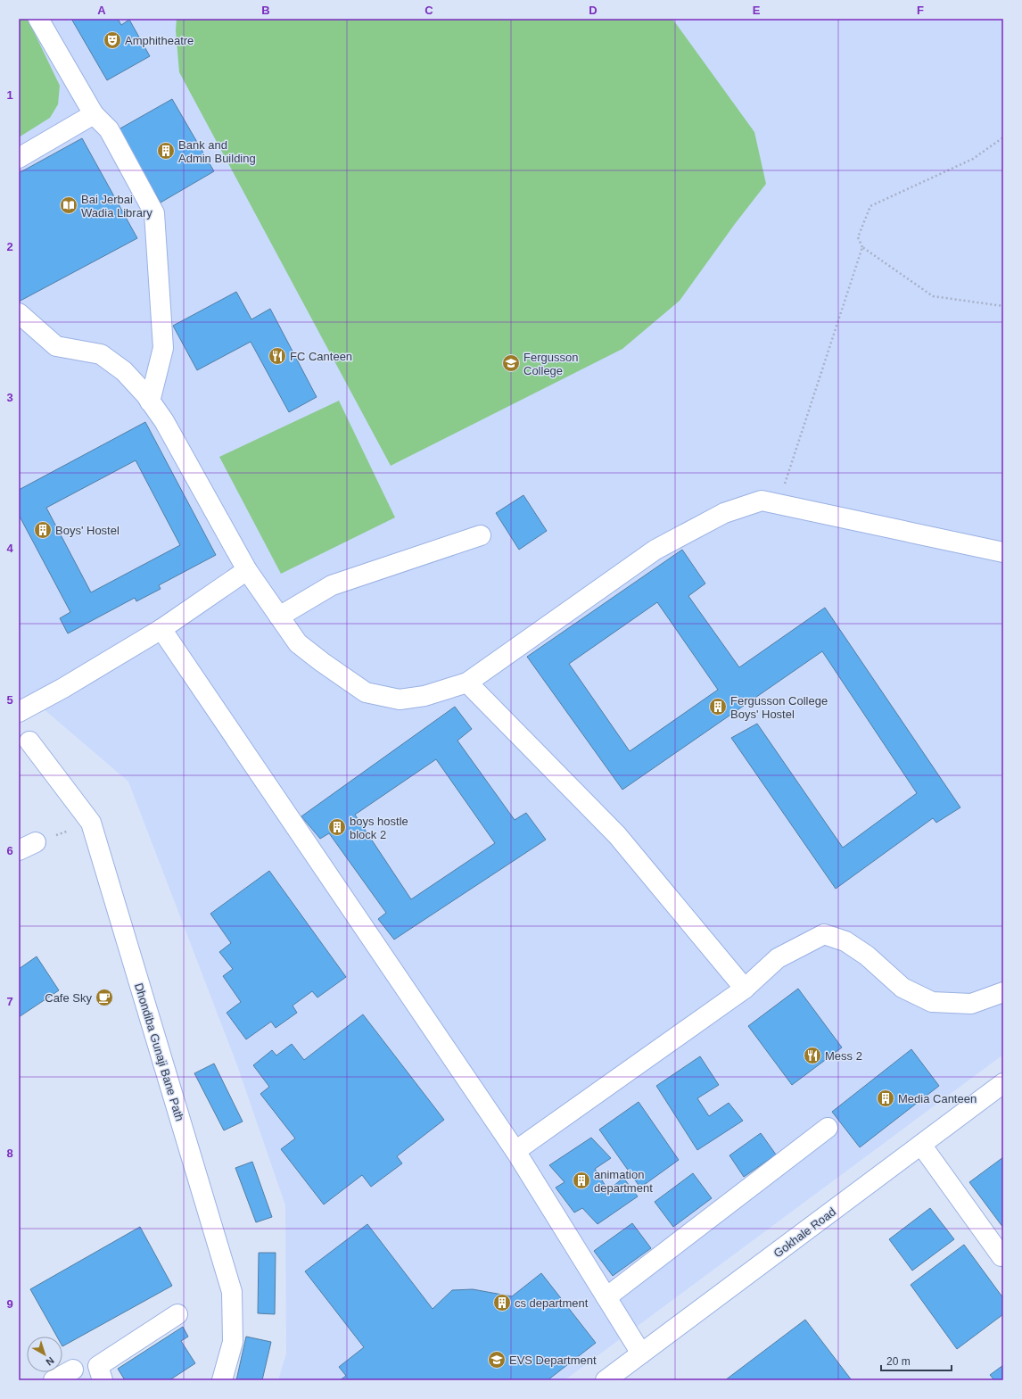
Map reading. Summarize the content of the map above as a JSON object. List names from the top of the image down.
{
  "streets": {
    "street": ["Dhondiba Gunaji Bane Path", "Gokhale Road"]
  },
  "places": {
    "theatre": ["Amphitheatre"],
    "building": [
      "Bank and Admin Building",
      "Boys' Hostel",
      "Fergusson College Boys' Hostel",
      "boys hostle block 2",
      "Media Canteen",
      "animation department",
      "cs department"
    ],
    "library": ["Bai Jerbai Wadia Library"],
    "restaurant": ["FC Canteen", "Mess 2"],
    "school or university": ["Fergusson College", "EVS Department"],
    "cafe": ["Cafe Sky"]
  },
  "scale_bar": "20 m",
  "north": "bottom right",
  "grid": {
    "columns": [
      "A",
      "B",
      "C",
      "D",
      "E",
      "F"
    ],
    "rows": [
      "1",
      "2",
      "3",
      "4",
      "5",
      "6",
      "7",
      "8",
      "9"
    ]
  }
}
